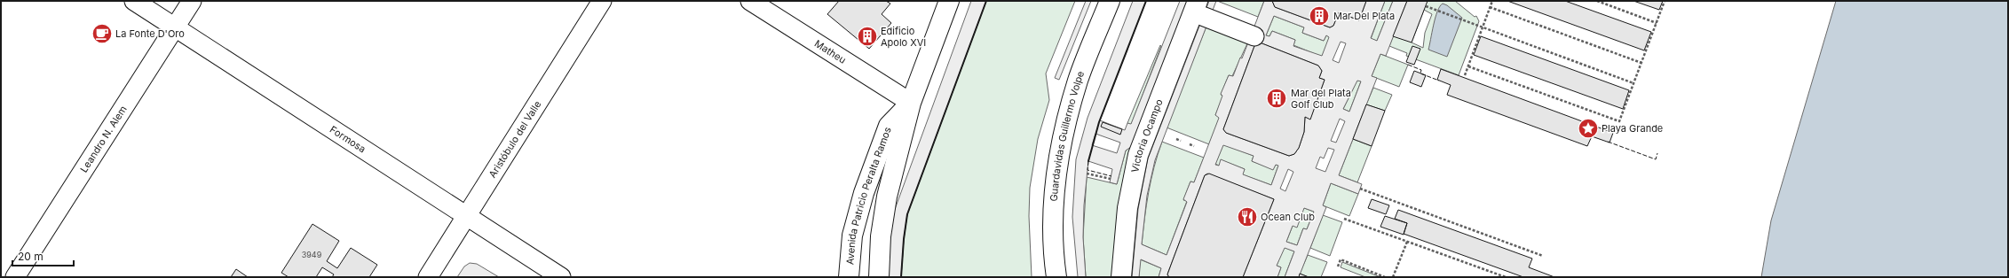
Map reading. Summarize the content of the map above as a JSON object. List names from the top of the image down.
{
  "streets": {
    "main road": ["Guardavidas Guillermo Volpe", "Victoria Ocampo", "Avenida Patricio Peralta Ramos"],
    "street": [
      "Matheu",
      "Leandro N. Alem",
      "Formosa",
      "Aristóbulo del Valle"
    ]
  },
  "crossings": [
    ["Matheu", "Avenida Patricio Peralta Ramos"],
    ["Leandro N. Alem", "Formosa"],
    ["Formosa", "Aristóbulo del Valle"]
  ],
  "places": {
    "building": ["Mar Del Plata", "Edificio Apolo XVI", "Mar del Plata Golf Club"],
    "cafe": ["La Fonte D'Oro"],
    "place": ["Playa Grande"],
    "restaurant": ["Ocean Club"]
  },
  "house_numbers": ["3949"],
  "scale_bar": "20 m"
}
